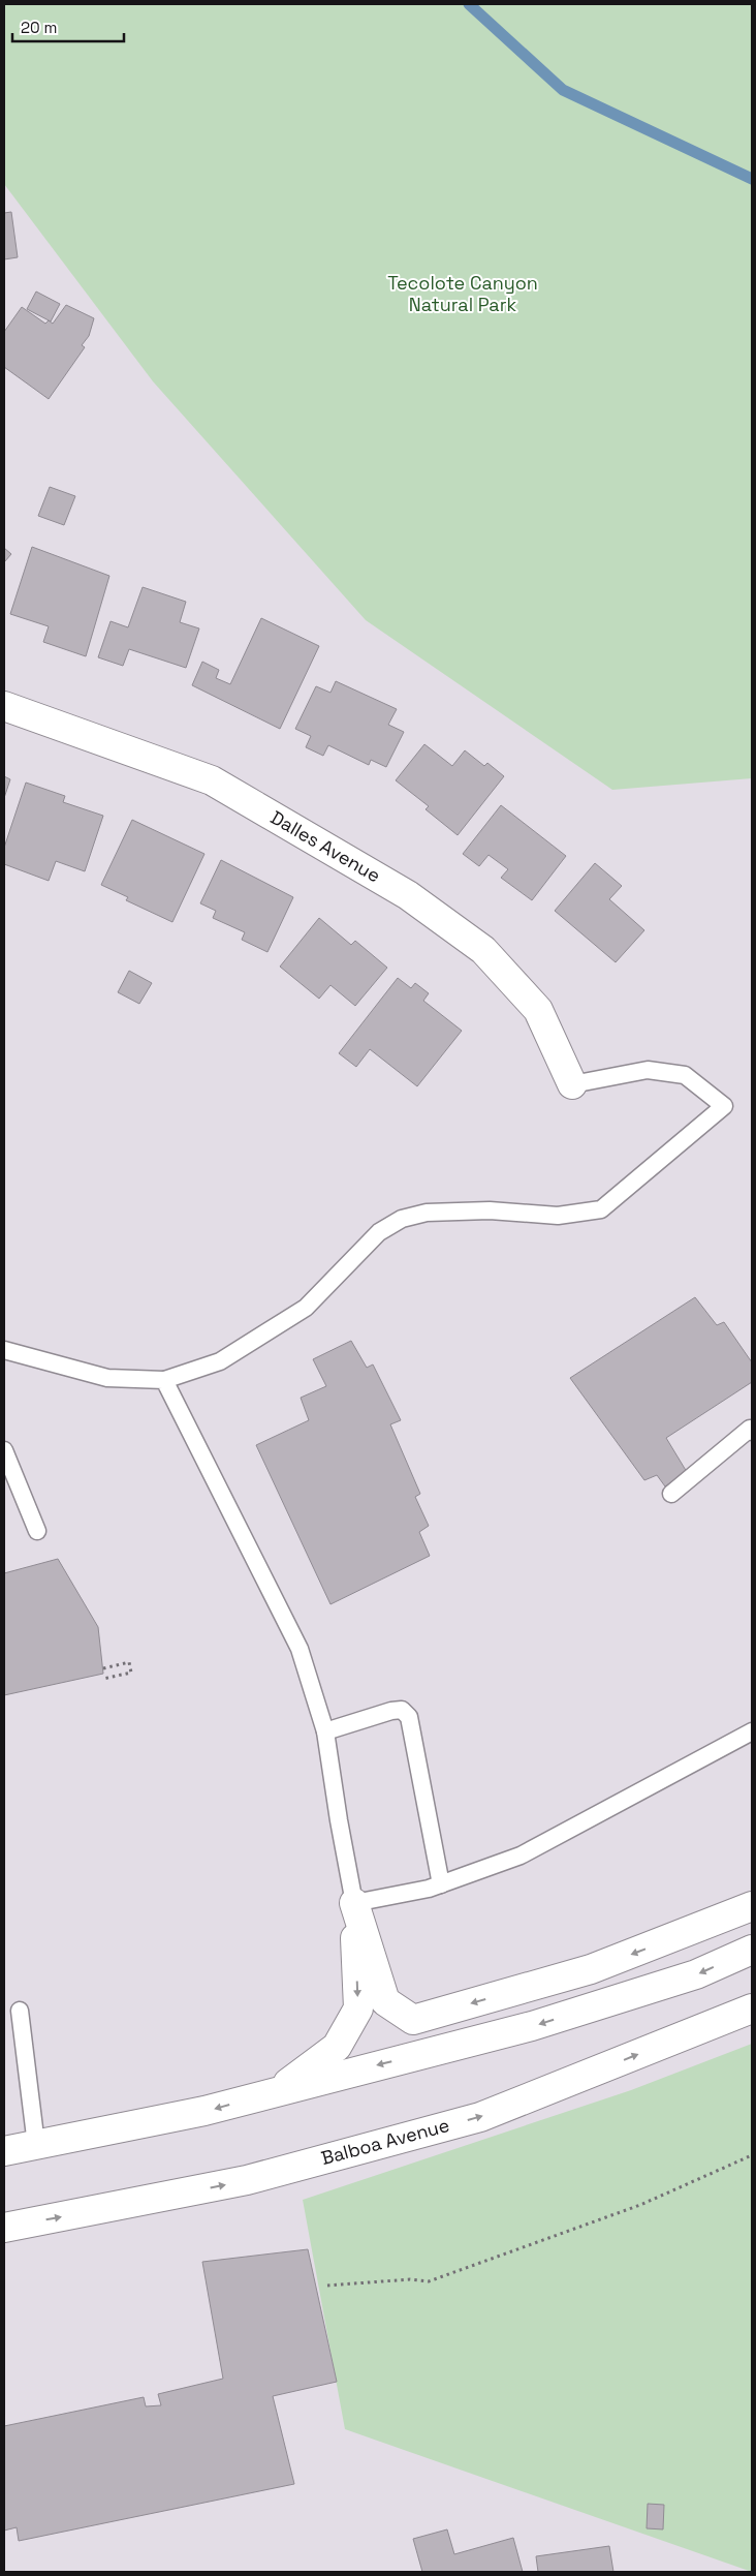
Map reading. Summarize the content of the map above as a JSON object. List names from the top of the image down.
{
  "streets": {
    "main road": ["Dalles Avenue", "Balboa Avenue"]
  },
  "parks": ["Tecolote Canyon Natural Park"],
  "scale_bar": "20 m"
}
